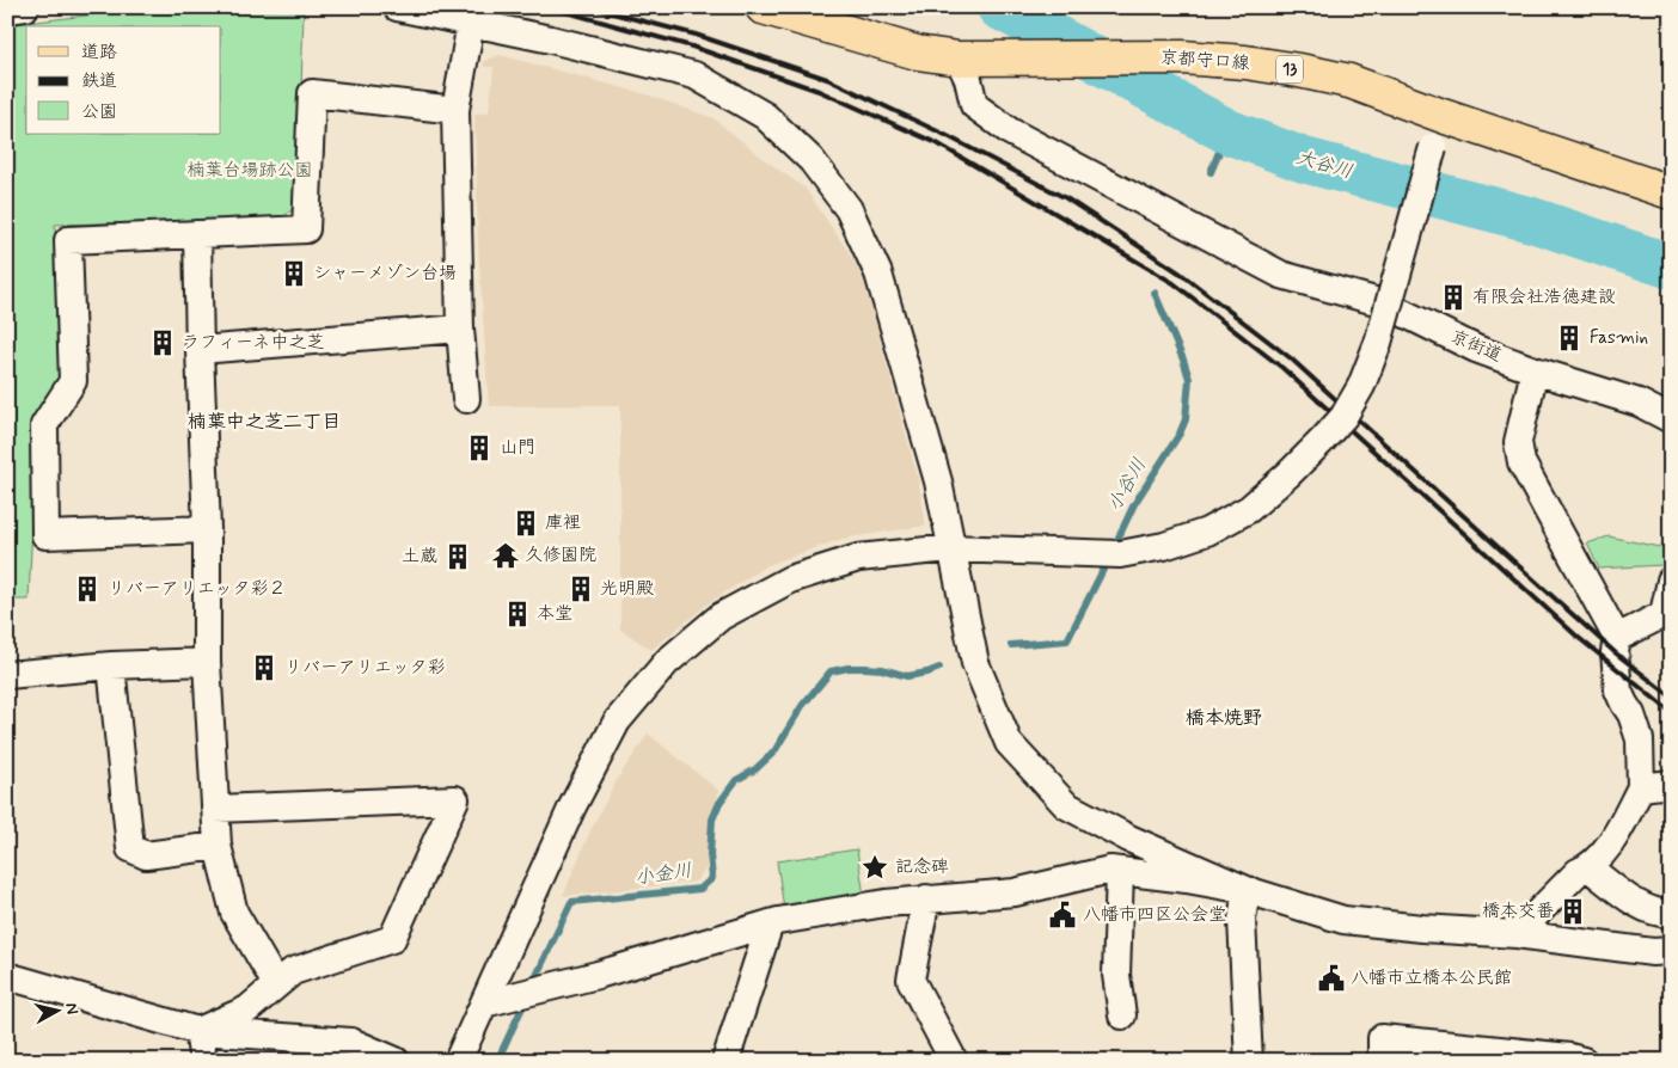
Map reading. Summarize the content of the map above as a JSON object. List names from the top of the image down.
{
  "streets": {
    "main road": ["京都守口線", "13"],
    "street": ["京街道"]
  },
  "crossings": [
    ["京都守口線", "京街道"]
  ],
  "districts": ["楠葉中之芝二丁目", "橋本焼野"],
  "water": ["大谷川", "小谷川", "小金川"],
  "parks": ["楠葉台場跡公園"],
  "places": {
    "building": [
      "シャーメゾン台場",
      "有限会社浩徳建設",
      "Fasmin",
      "ラフィーネ中之芝",
      "山門",
      "庫裡",
      "土蔵",
      "リバーアリエッタ彩２",
      "光明殿",
      "本堂",
      "リバーアリエッタ彩",
      "橋本交番"
    ],
    "temple": ["久修園院"],
    "place": ["記念碑"],
    "public building": ["八幡市四区公会堂", "八幡市立橋本公民館"]
  },
  "legend": ["道路", "鉄道", "公園"],
  "north": "right"
}
